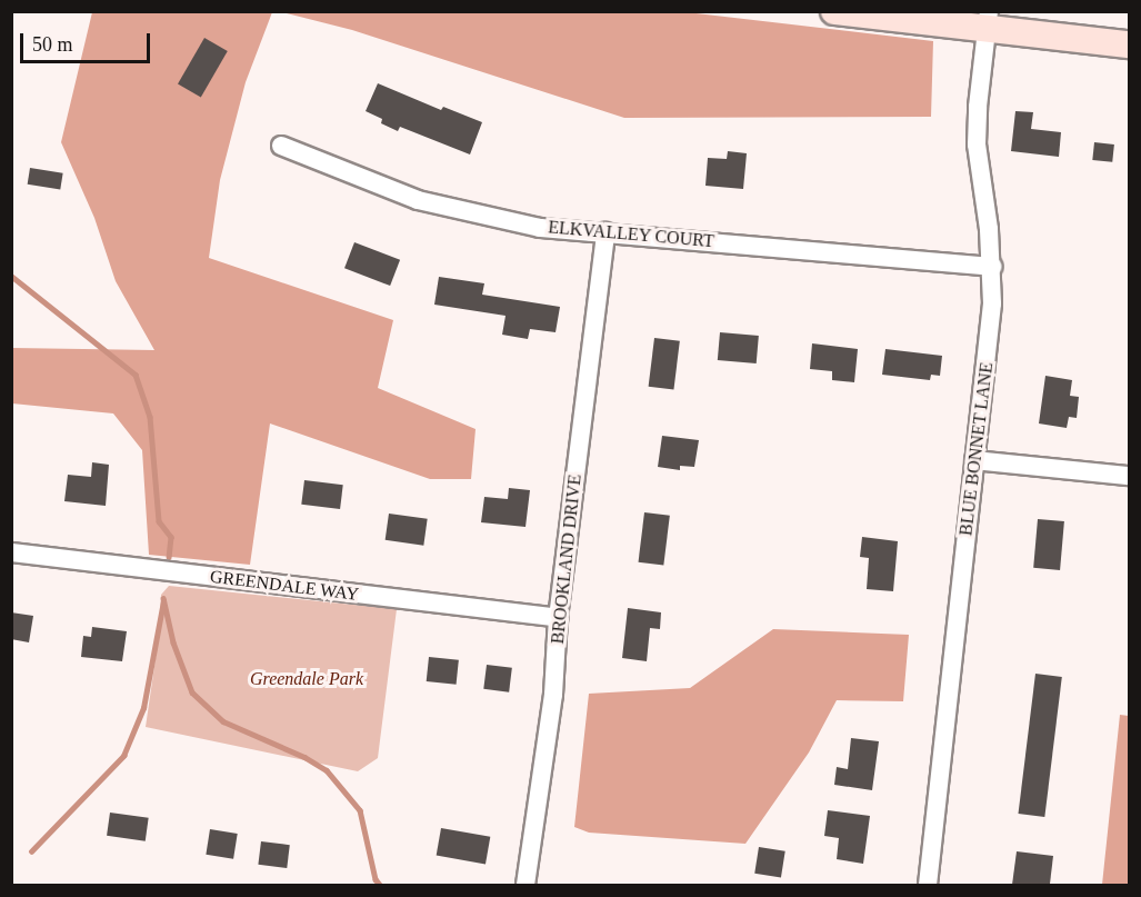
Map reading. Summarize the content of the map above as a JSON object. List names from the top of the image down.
{
  "streets": {
    "street": [
      "ELKVALLEY COURT",
      "BLUE BONNET LANE",
      "BROOKLAND DRIVE",
      "GREENDALE WAY"
    ]
  },
  "crossings": [
    ["ELKVALLEY COURT", "BLUE BONNET LANE"],
    ["ELKVALLEY COURT", "BROOKLAND DRIVE"],
    ["BROOKLAND DRIVE", "GREENDALE WAY"]
  ],
  "parks": ["Greendale Park"],
  "scale_bar": "50 m"
}
